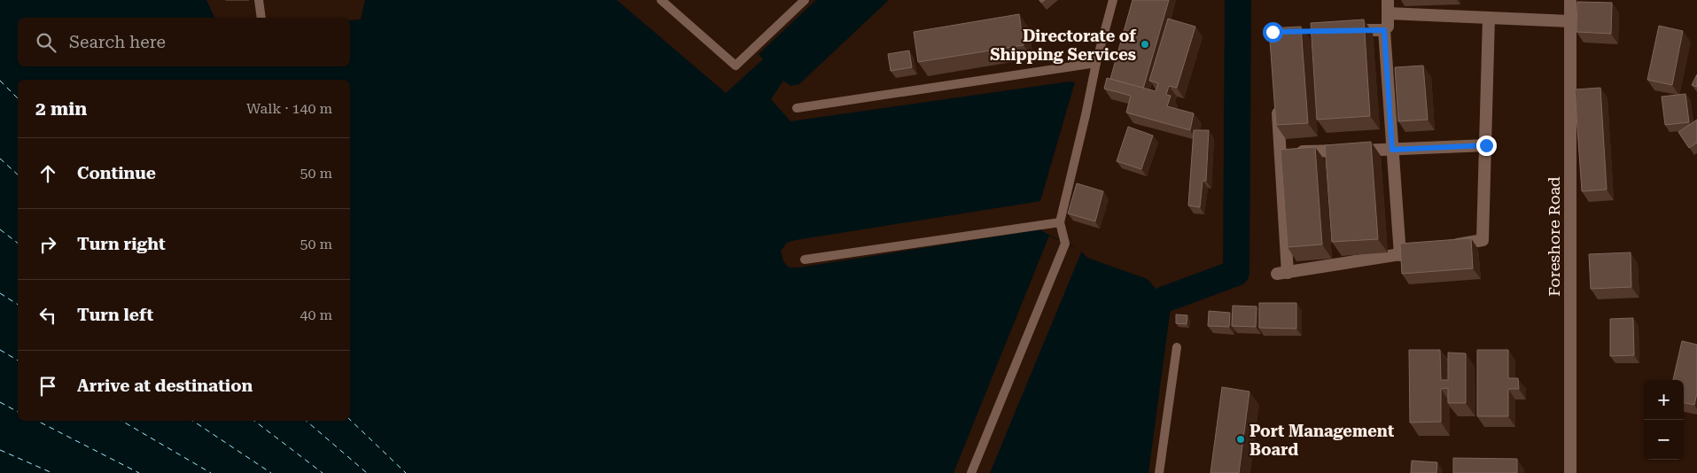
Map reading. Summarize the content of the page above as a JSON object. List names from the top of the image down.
{
  "streets": {
    "street": ["Foreshore Road"]
  },
  "places": ["Directorate of Shipping Services", "Port Management Board"],
  "page": {
    "search": "Search here",
    "heading": ["2 min", "Walk · 140 m"],
    "list": [
      ["Continue", "50 m"],
      ["Turn right", "50 m"],
      ["Turn left", "40 m"],
      "Arrive at destination"
    ],
    "map_buttons": ["+", "−"]
  }
}
